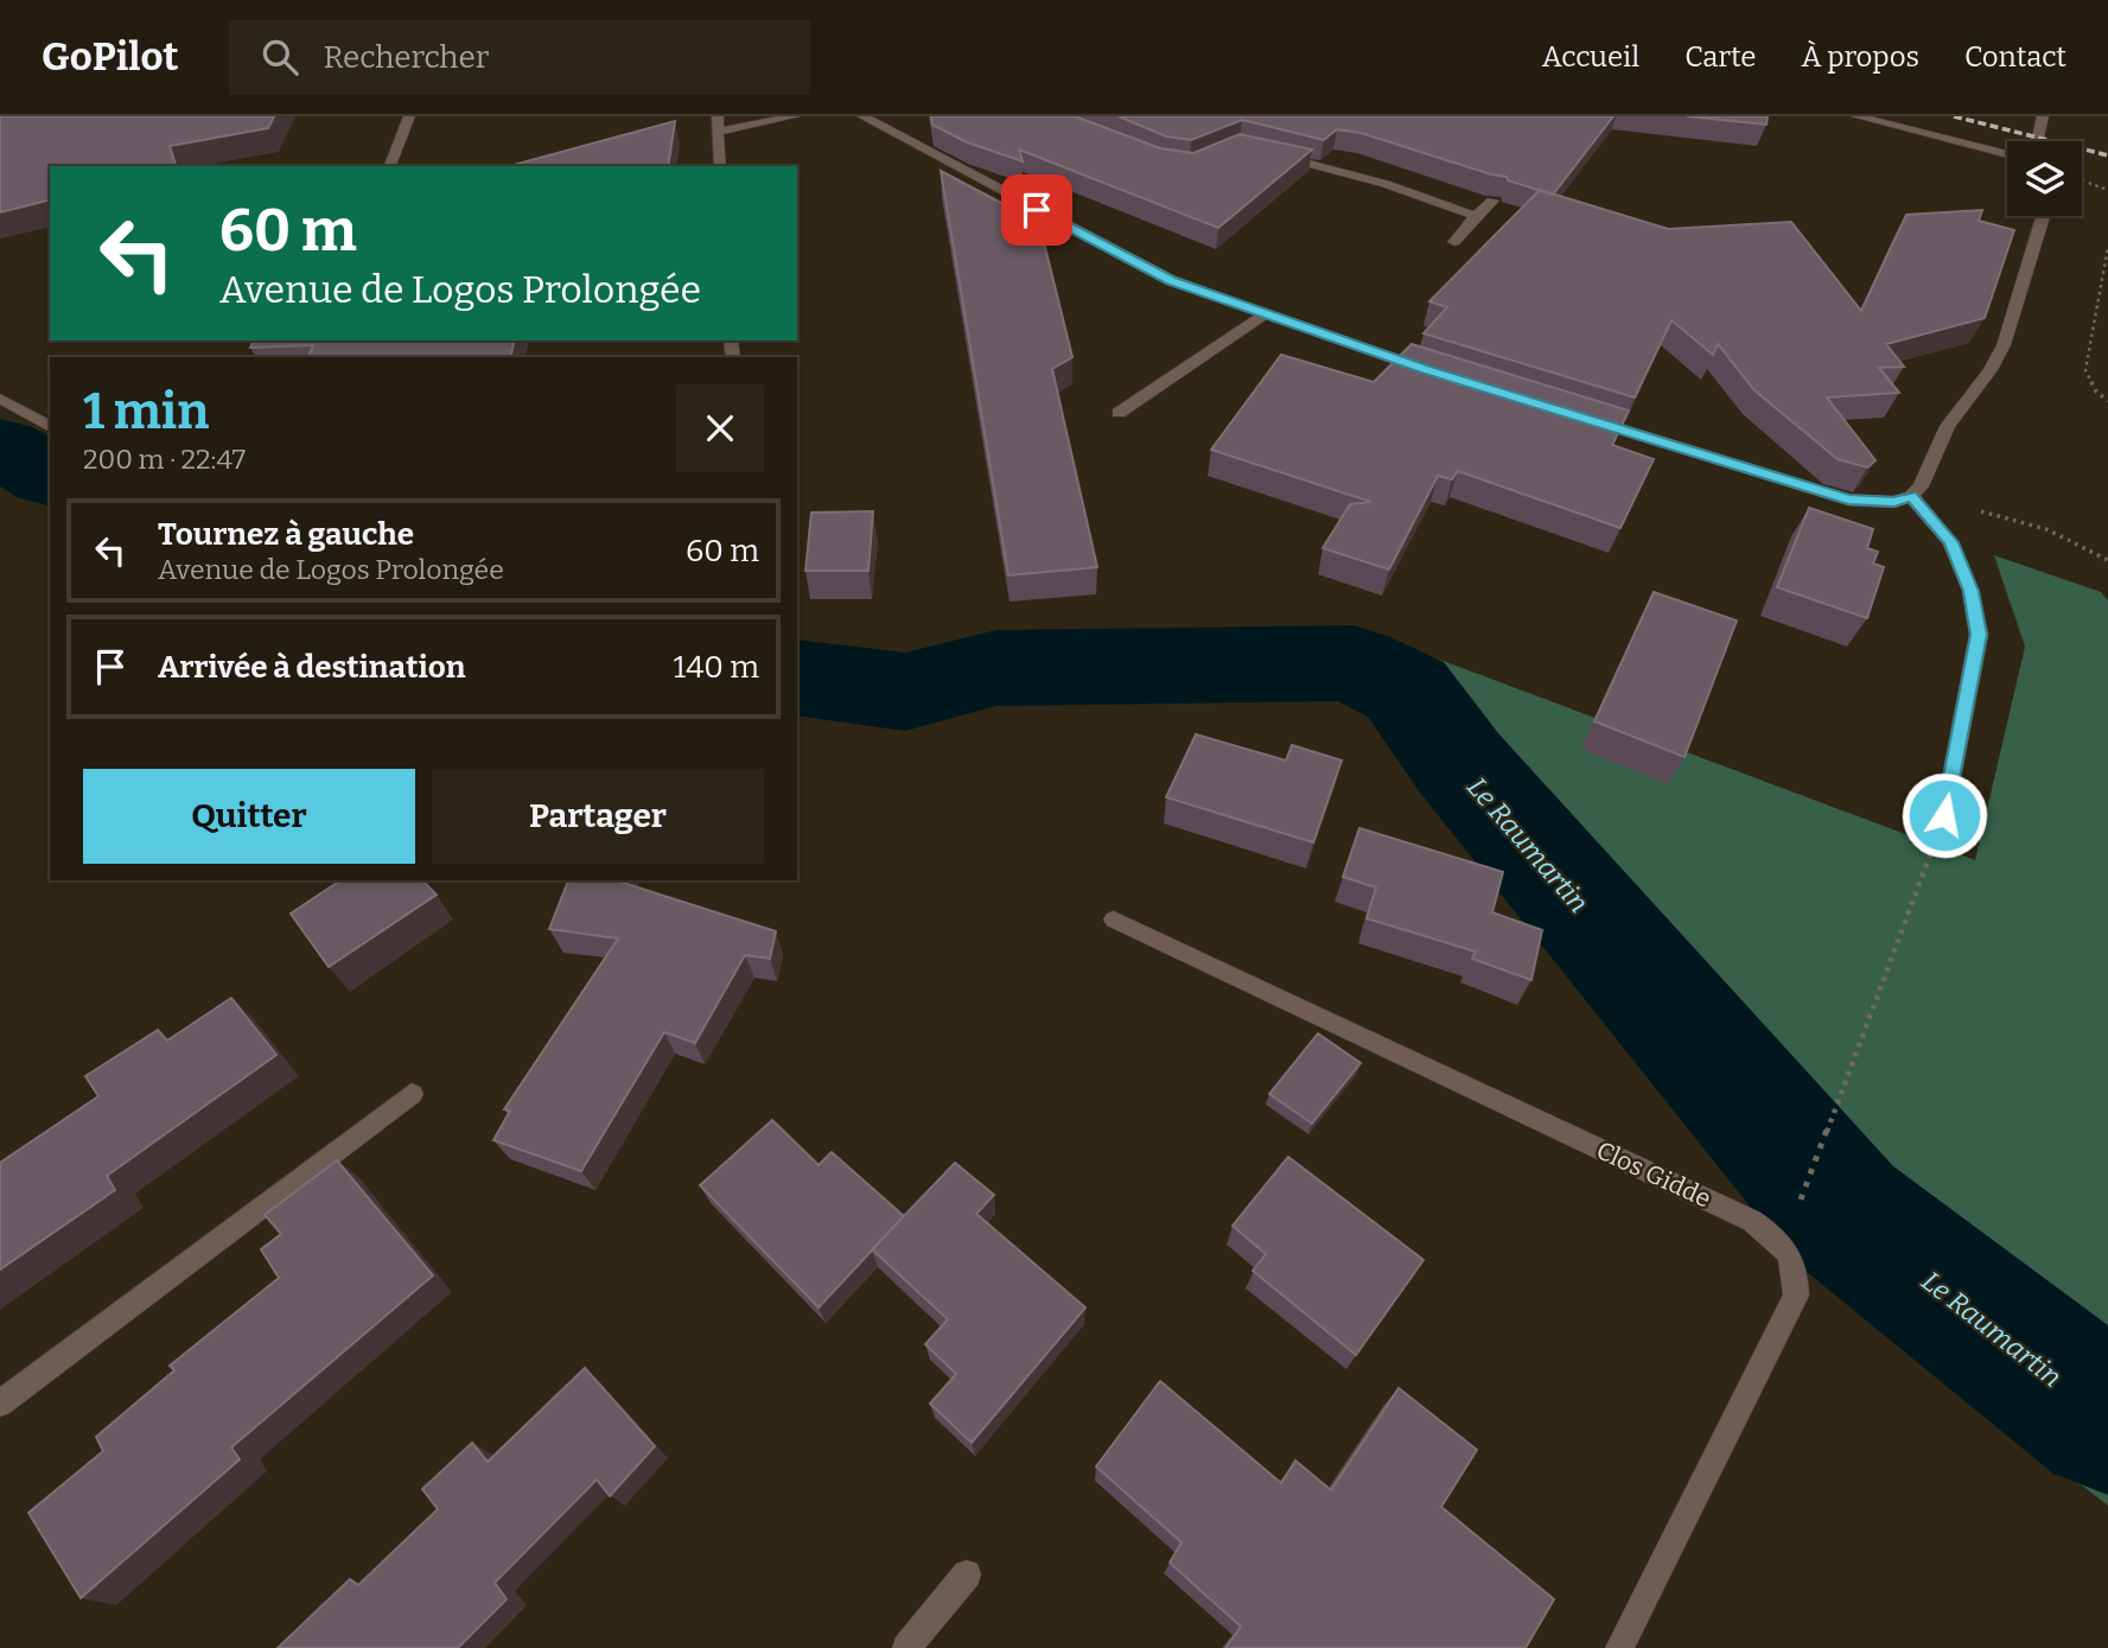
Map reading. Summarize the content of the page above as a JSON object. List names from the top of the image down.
{
  "streets": {
    "street": ["Clos Gidde"]
  },
  "water": ["Le Raumartin"],
  "page": {
    "header": "GoPilot",
    "search": "Rechercher",
    "nav": [
      "Accueil",
      "Carte",
      "À propos",
      "Contact"
    ],
    "turn": ["60 m", "Avenue de Logos Prolongée"],
    "heading": ["1 min", "200 m · 22:47"],
    "list": [
      {
        "name": "Tournez à gauche",
        "note": "Avenue de Logos Prolongée",
        "value": "60 m"
      },
      {
        "name": "Arrivée à destination",
        "value": "140 m"
      }
    ],
    "buttons": ["Quitter", "Partager"]
  }
}
